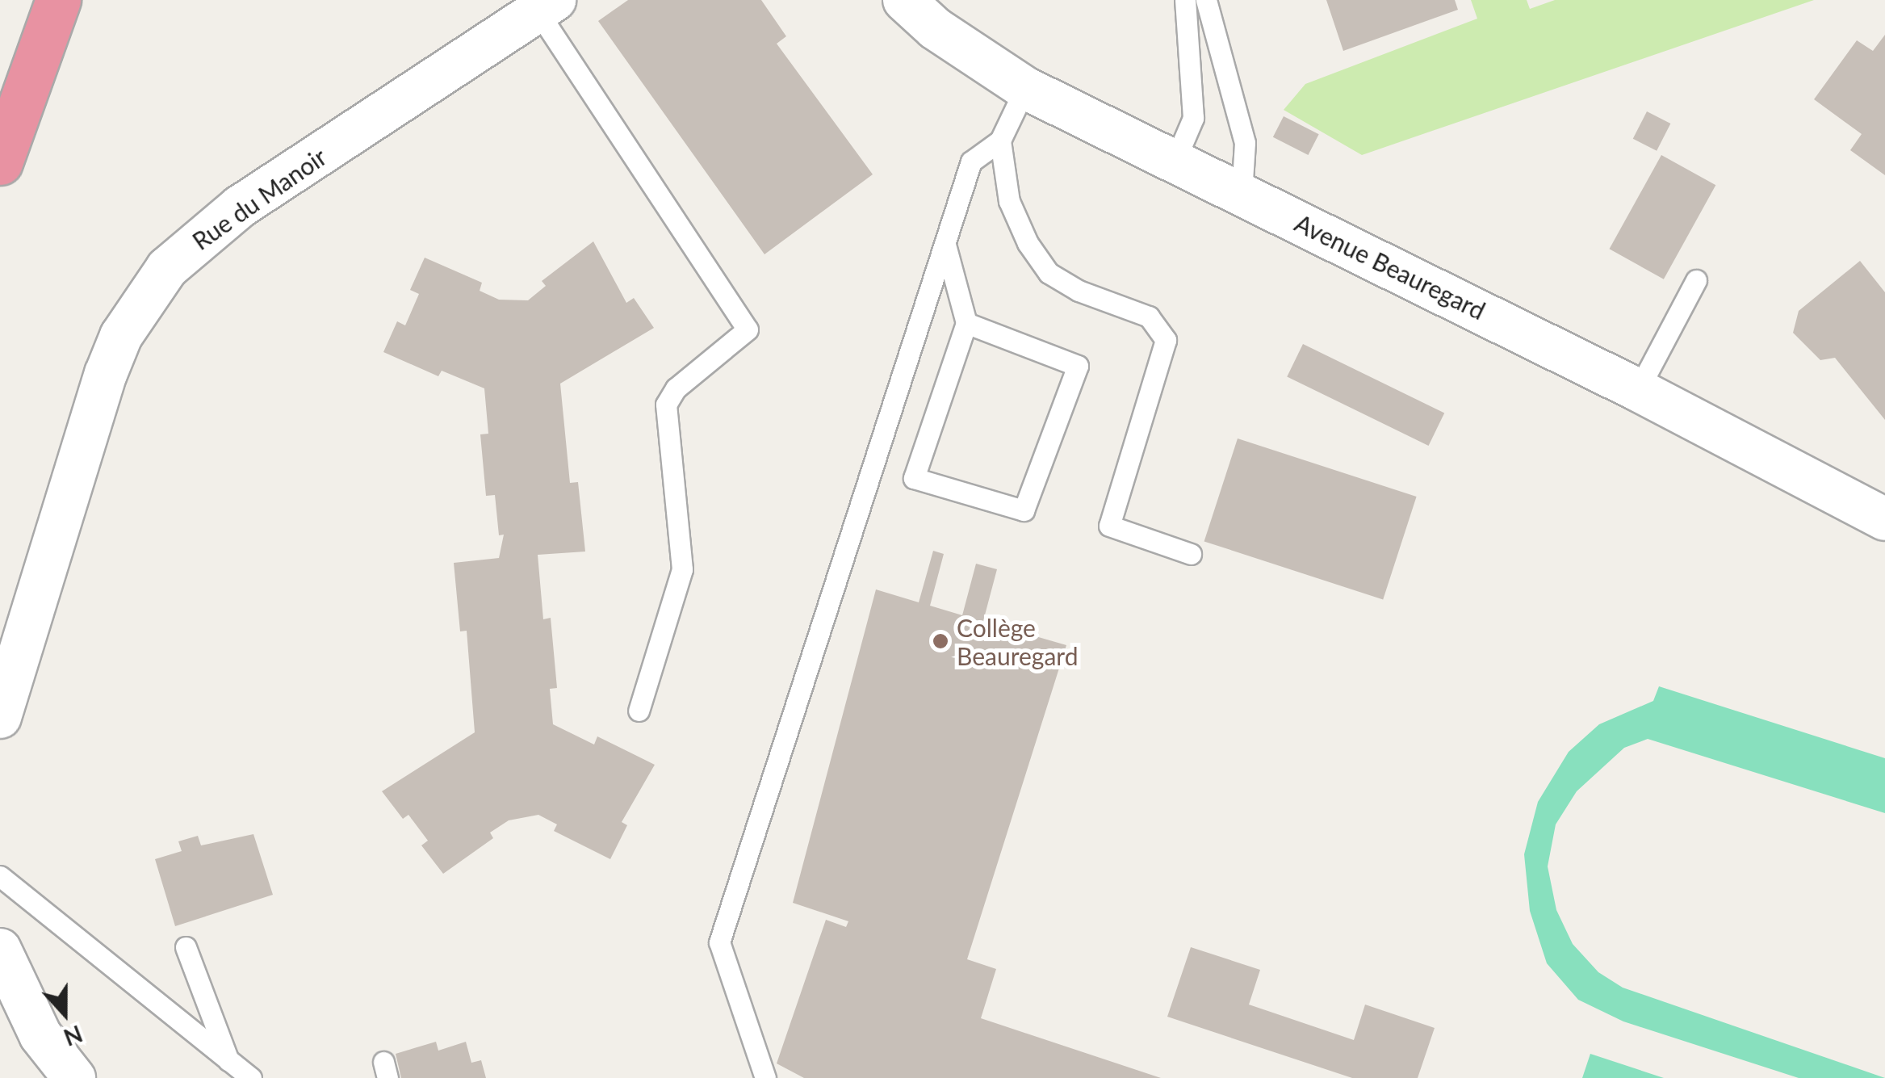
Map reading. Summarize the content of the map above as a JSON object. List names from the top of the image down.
{
  "streets": {
    "street": ["Rue du Manoir", "Avenue Beauregard"]
  },
  "places": ["Collège Beauregard"],
  "north": "bottom"
}
